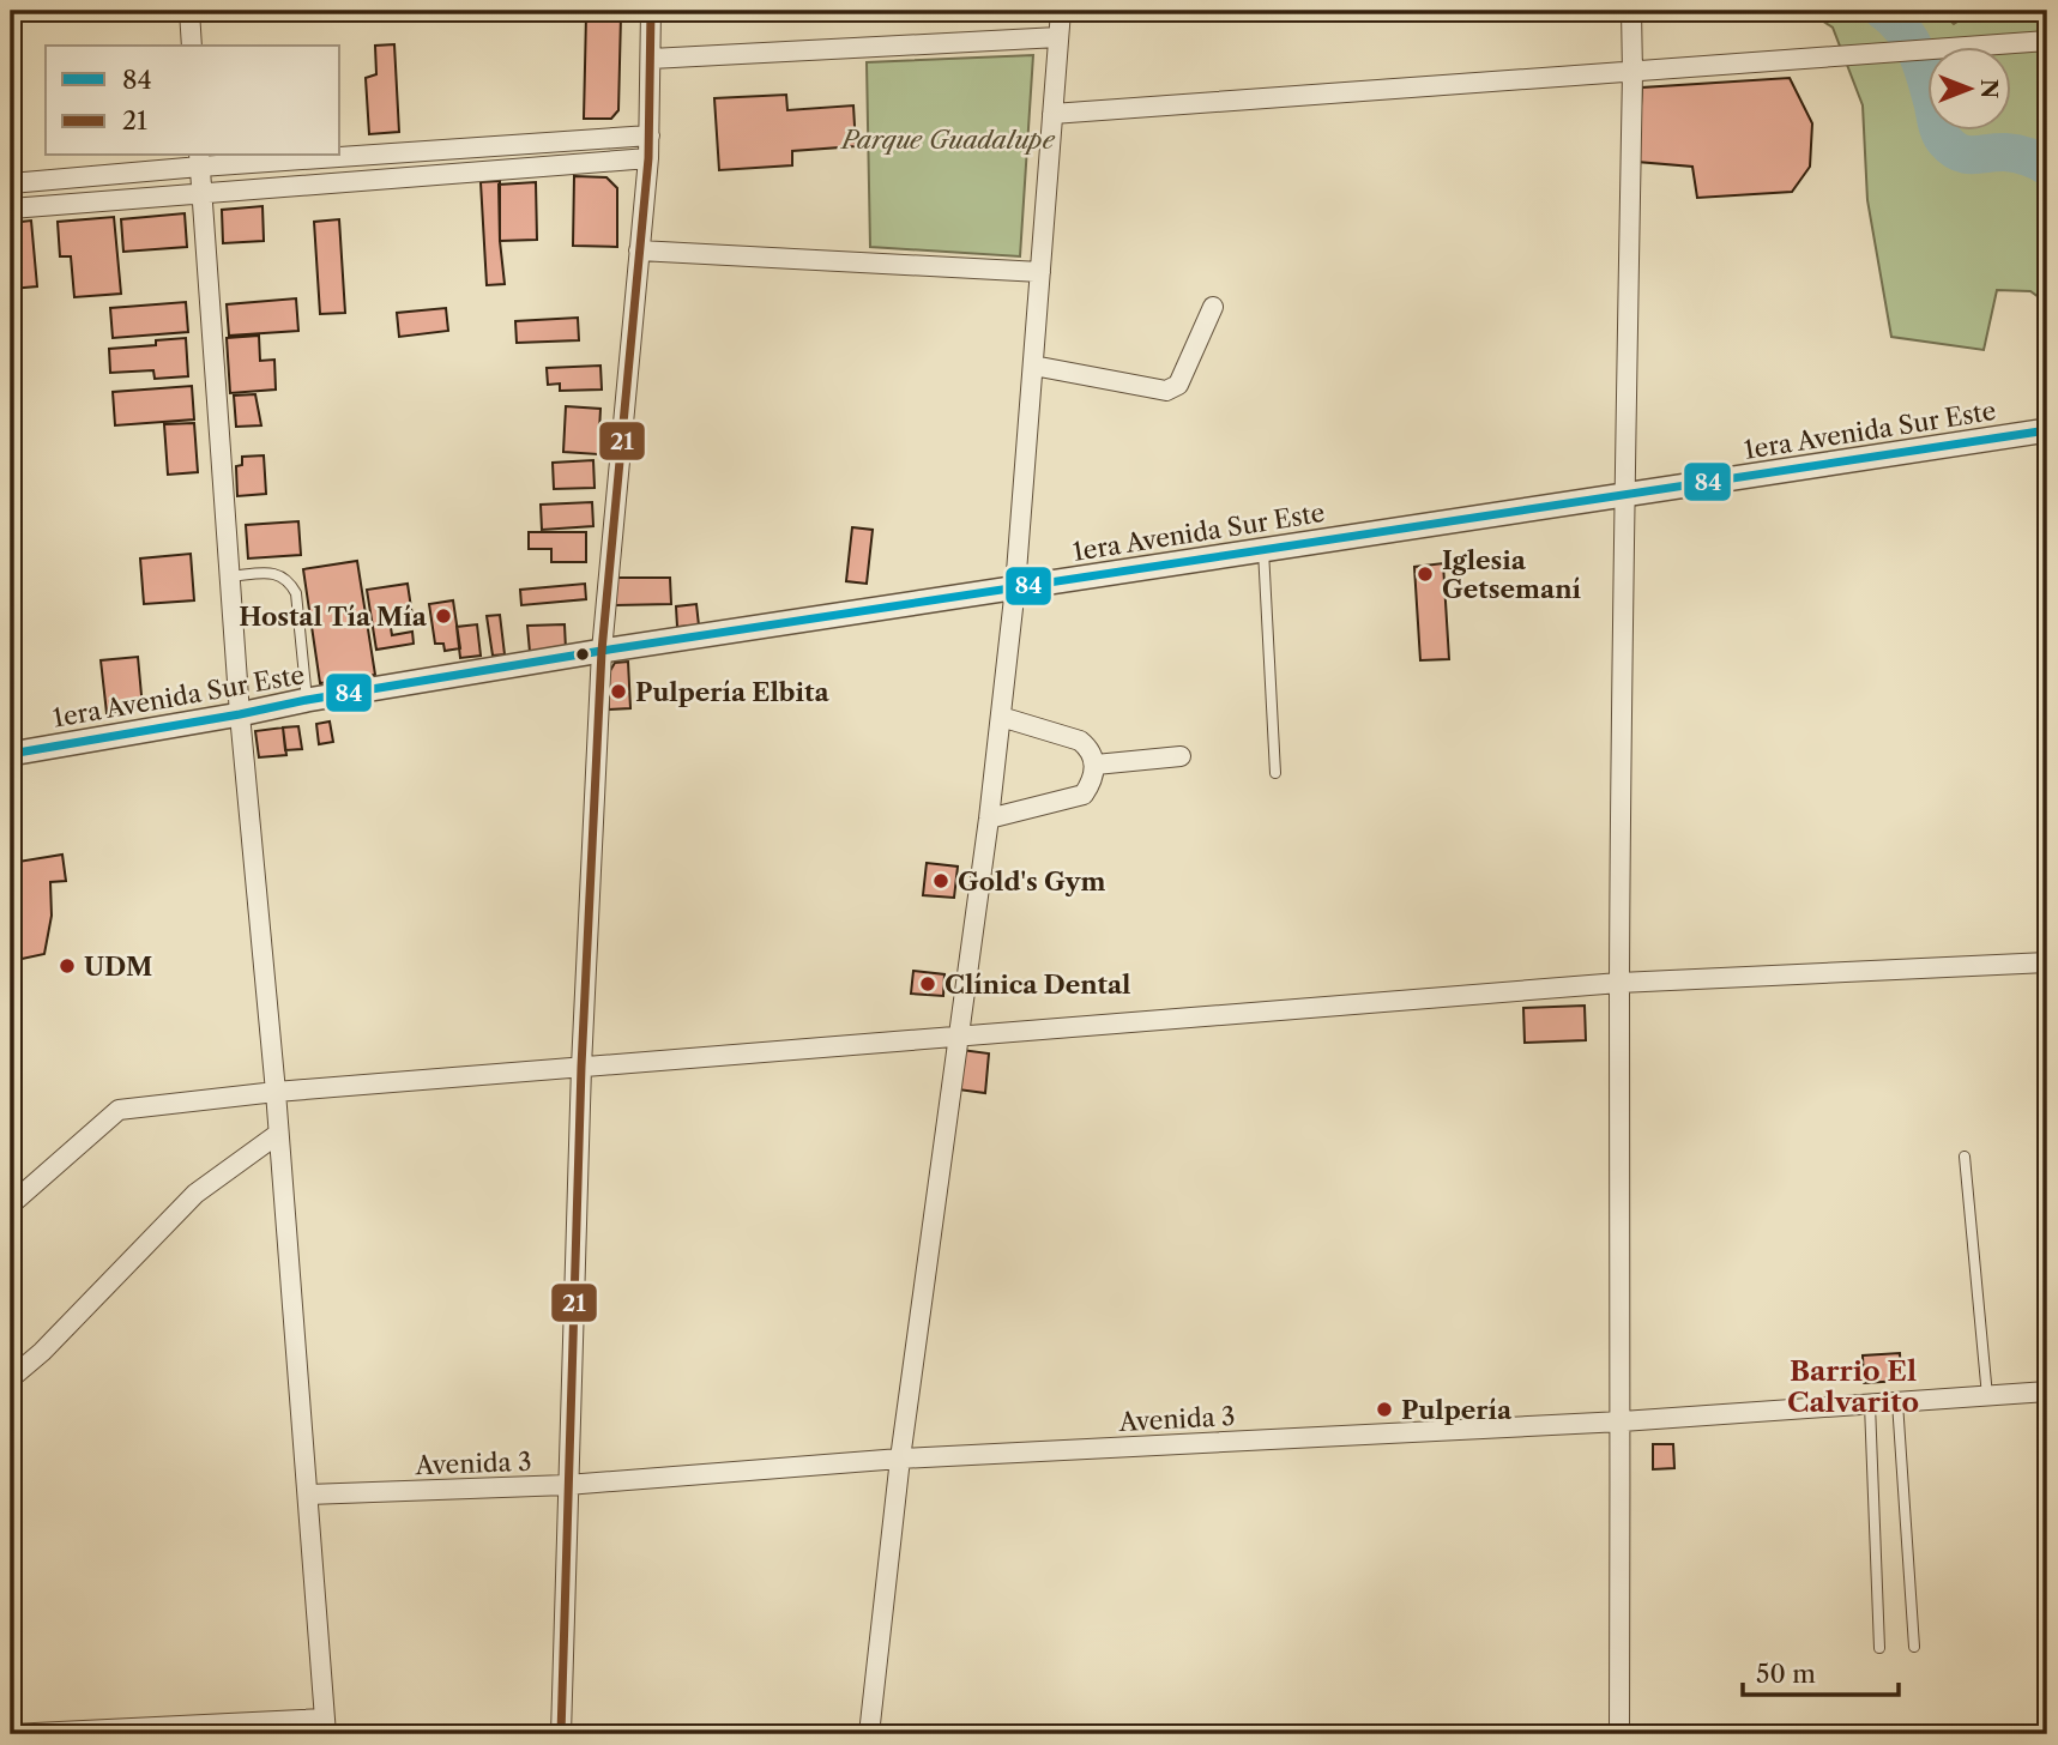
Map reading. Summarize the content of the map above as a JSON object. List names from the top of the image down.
{
  "streets": {
    "street": ["1era Avenida Sur Este", "Avenida 3"]
  },
  "districts": ["Barrio El Calvarito"],
  "parks": ["Parque Guadalupe"],
  "places": [
    "Iglesia Getsemaní",
    "Hostal Tía Mía",
    "Pulpería Elbita",
    "Gold's Gym",
    "UDM",
    "Clínica Dental",
    "Pulpería"
  ],
  "lines": ["transit line 21", "transit line 84"],
  "legend": ["84", "21"],
  "scale_bar": "50 m",
  "north": "right"
}
